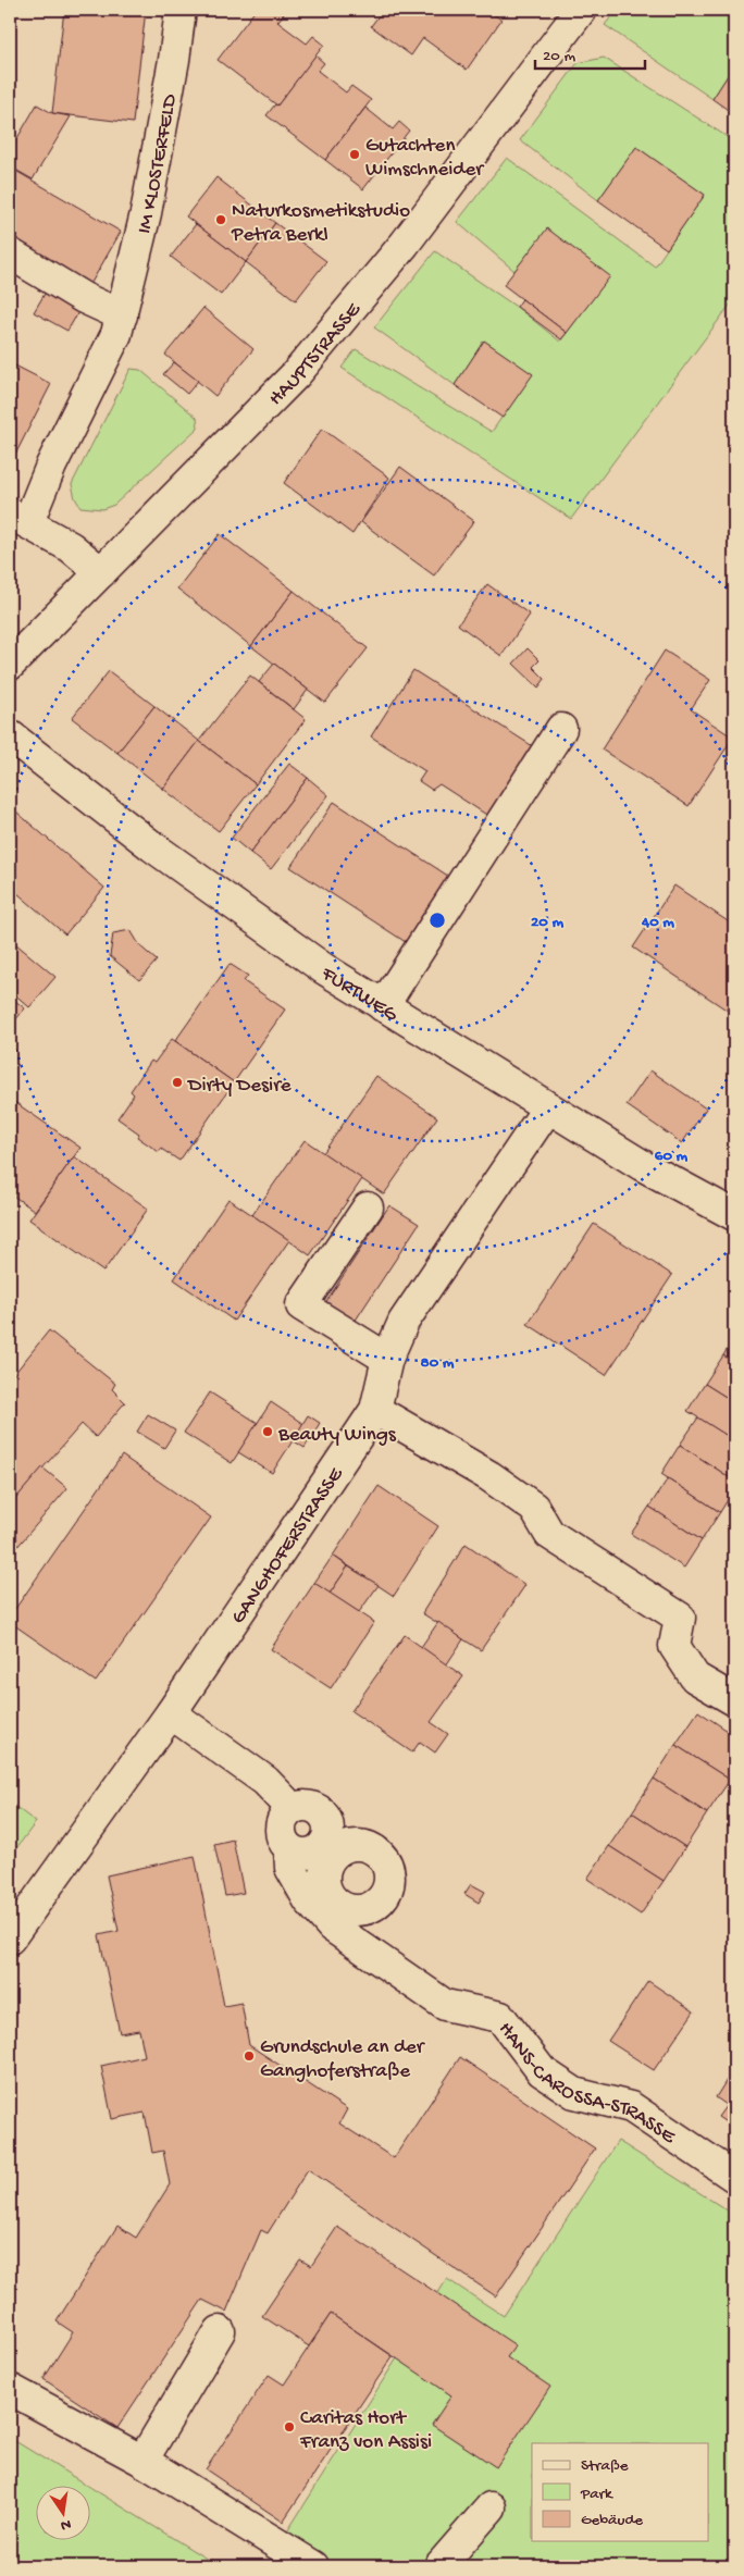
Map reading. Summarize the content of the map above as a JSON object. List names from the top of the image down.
{
  "streets": {
    "street": [
      "IM KLOSTERFELD",
      "HAUPTSTRASSE",
      "FURTWEG",
      "GANGHOFERSTRASSE",
      "HANS-CAROSSA-STRASSE"
    ]
  },
  "crossings": [
    ["FURTWEG", "GANGHOFERSTRASSE"]
  ],
  "places": [
    "Gutachten Wimschneider",
    "Naturkosmetikstudio Petra Berkl",
    "Dirty Desire",
    "Beauty Wings",
    "Grundschule an der Ganghoferstraße",
    "Caritas Hort Franz von Assisi"
  ],
  "legend": ["Straße", "Park", "Gebäude"],
  "scale_bar": "20 m",
  "north": "bottom",
  "rings": [
    "20 m",
    "40 m",
    "60 m",
    "80 m"
  ]
}
